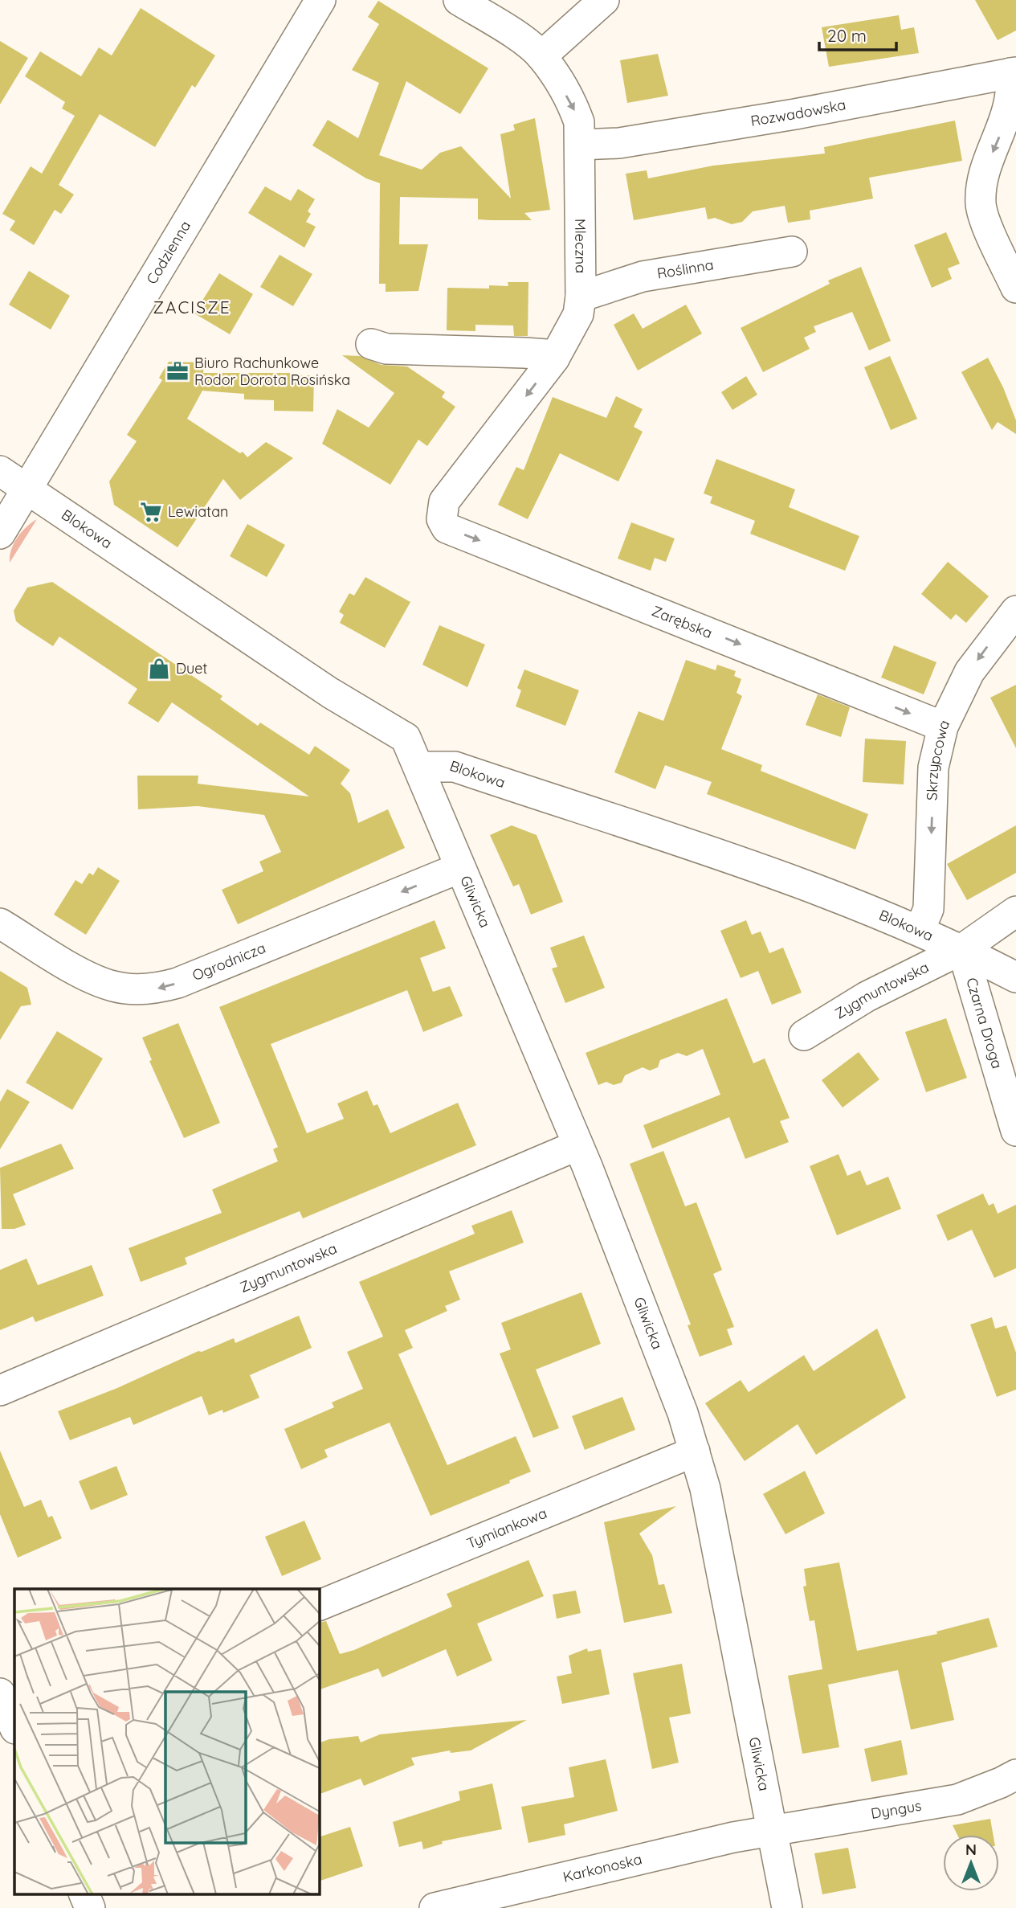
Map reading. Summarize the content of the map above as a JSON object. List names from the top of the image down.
{
  "streets": {
    "street": [
      "Rozwadowska",
      "Mleczna",
      "Codzienna",
      "Roślinna",
      "Blokowa",
      "Zarębska",
      "Skrzypcowa",
      "Gliwicka",
      "Ogrodnicza",
      "Zygmuntowska",
      "Czarna Droga",
      "Tymiankowa",
      "Dyngus",
      "Karkonoska"
    ]
  },
  "crossings": [
    ["Rozwadowska", "Mleczna"],
    ["Mleczna", "Roślinna"],
    ["Mleczna", "Zarębska"],
    ["Codzienna", "Blokowa"],
    ["Blokowa", "Skrzypcowa"],
    ["Blokowa", "Gliwicka"],
    ["Blokowa", "Zygmuntowska"],
    ["Blokowa", "Czarna Droga"],
    ["Zarębska", "Skrzypcowa"],
    ["Gliwicka", "Ogrodnicza"],
    ["Gliwicka", "Zygmuntowska"],
    ["Gliwicka", "Tymiankowa"],
    ["Gliwicka", "Dyngus"],
    ["Gliwicka", "Karkonoska"],
    ["Zygmuntowska", "Czarna Droga"],
    ["Dyngus", "Karkonoska"]
  ],
  "one_way": [
    "Mleczna",
    "Zarębska",
    "Skrzypcowa",
    "Ogrodnicza"
  ],
  "districts": ["ZACISZE"],
  "places": {
    "office": ["Biuro Rachunkowe Rodor Dorota Rosińska"],
    "supermarket": ["Lewiatan"],
    "shop": ["Duet"]
  },
  "scale_bar": "20 m",
  "north": "top"
}
